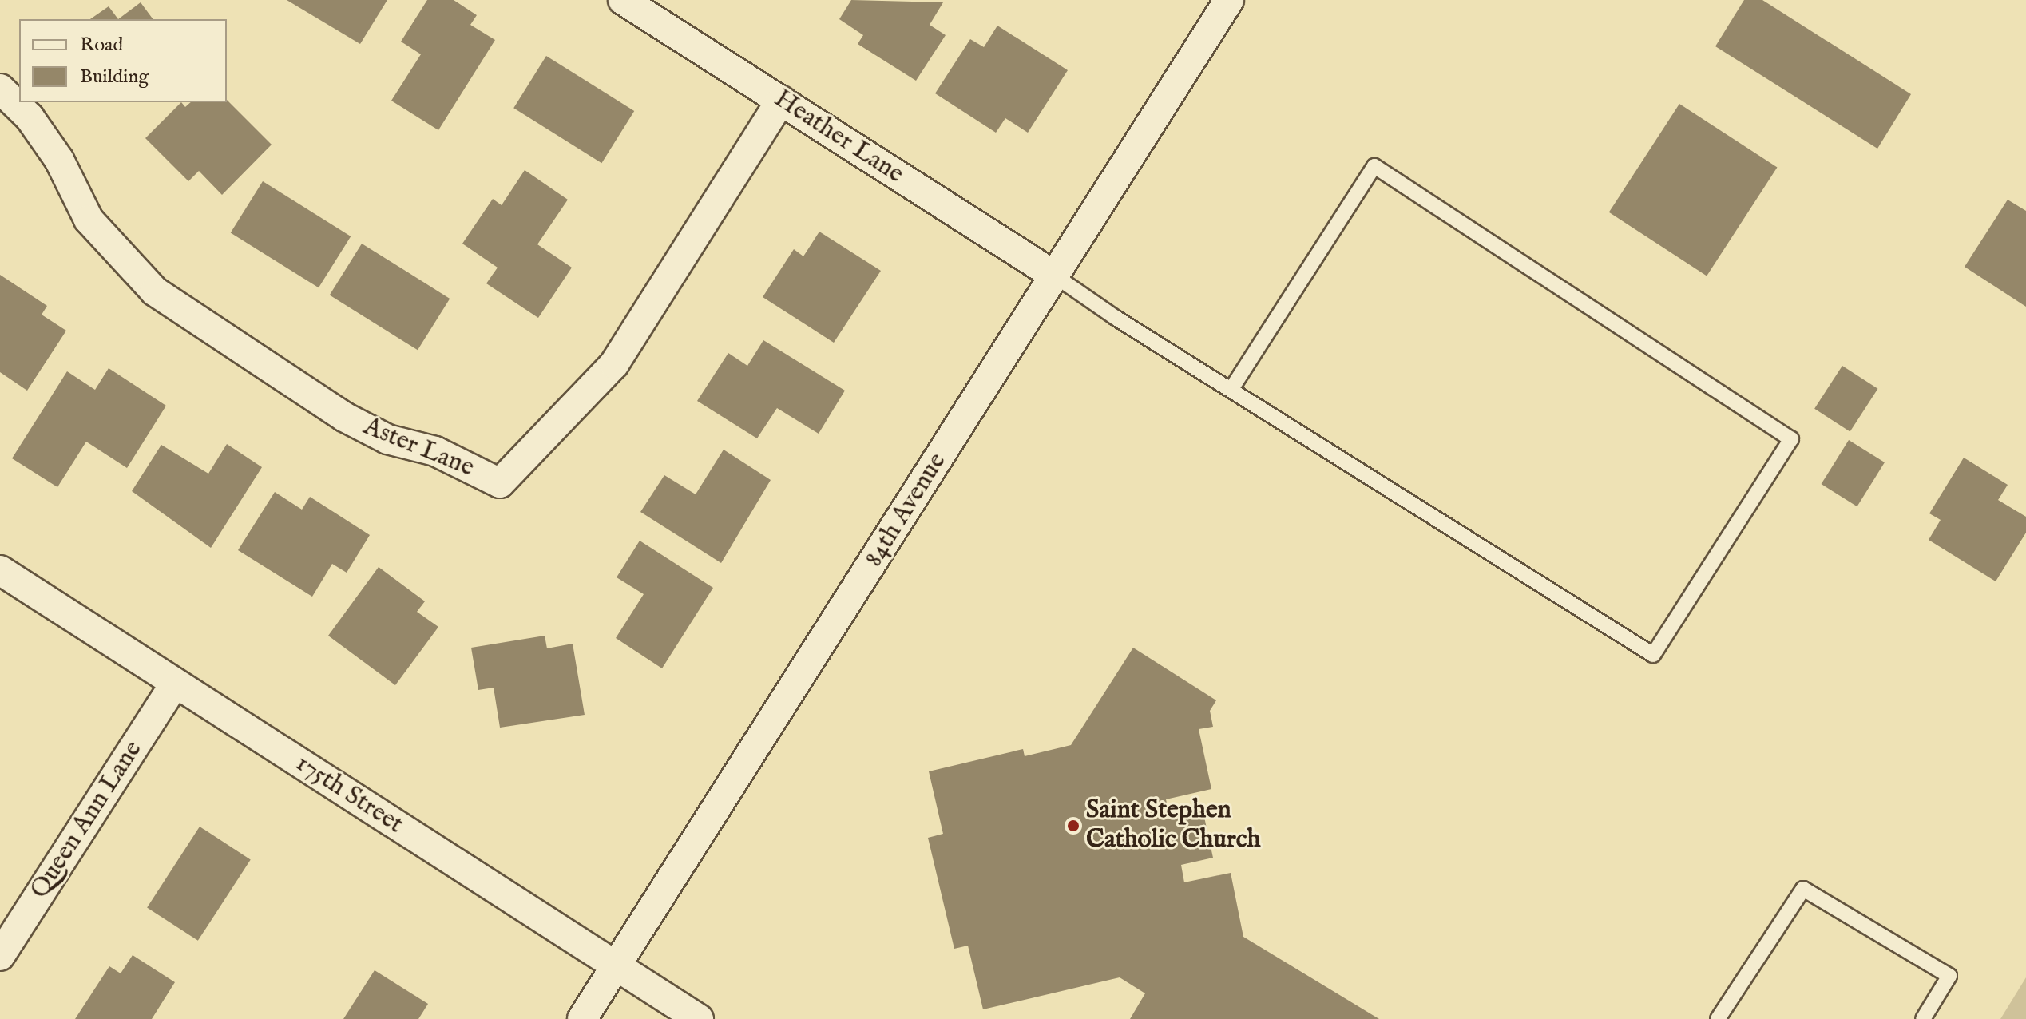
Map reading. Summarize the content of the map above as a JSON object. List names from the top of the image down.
{
  "streets": {
    "street": [
      "Heather Lane",
      "Aster Lane",
      "84th Avenue",
      "175th Street",
      "Queen Ann Lane"
    ]
  },
  "crossings": [
    ["Heather Lane", "Aster Lane"],
    ["Heather Lane", "84th Avenue"],
    ["84th Avenue", "175th Street"],
    ["175th Street", "Queen Ann Lane"]
  ],
  "places": ["Saint Stephen Catholic Church"],
  "legend": ["Road", "Building"]
}
